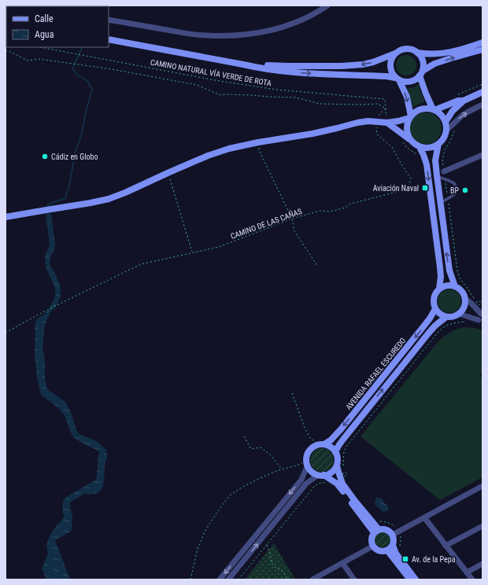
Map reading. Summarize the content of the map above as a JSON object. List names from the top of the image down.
{
  "streets": {
    "street": ["AVENIDA RAFAEL ESCUREDO"],
    "path": ["CAMINO NATURAL VÍA VERDE DE ROTA", "CAMINO DE LAS CAÑAS"]
  },
  "places": {
    "other": ["Cádiz en Globo", "BP"],
    "transit": ["Aviación Naval", "Av. de la Pepa"]
  },
  "legend": ["Calle", "Agua"]
}
